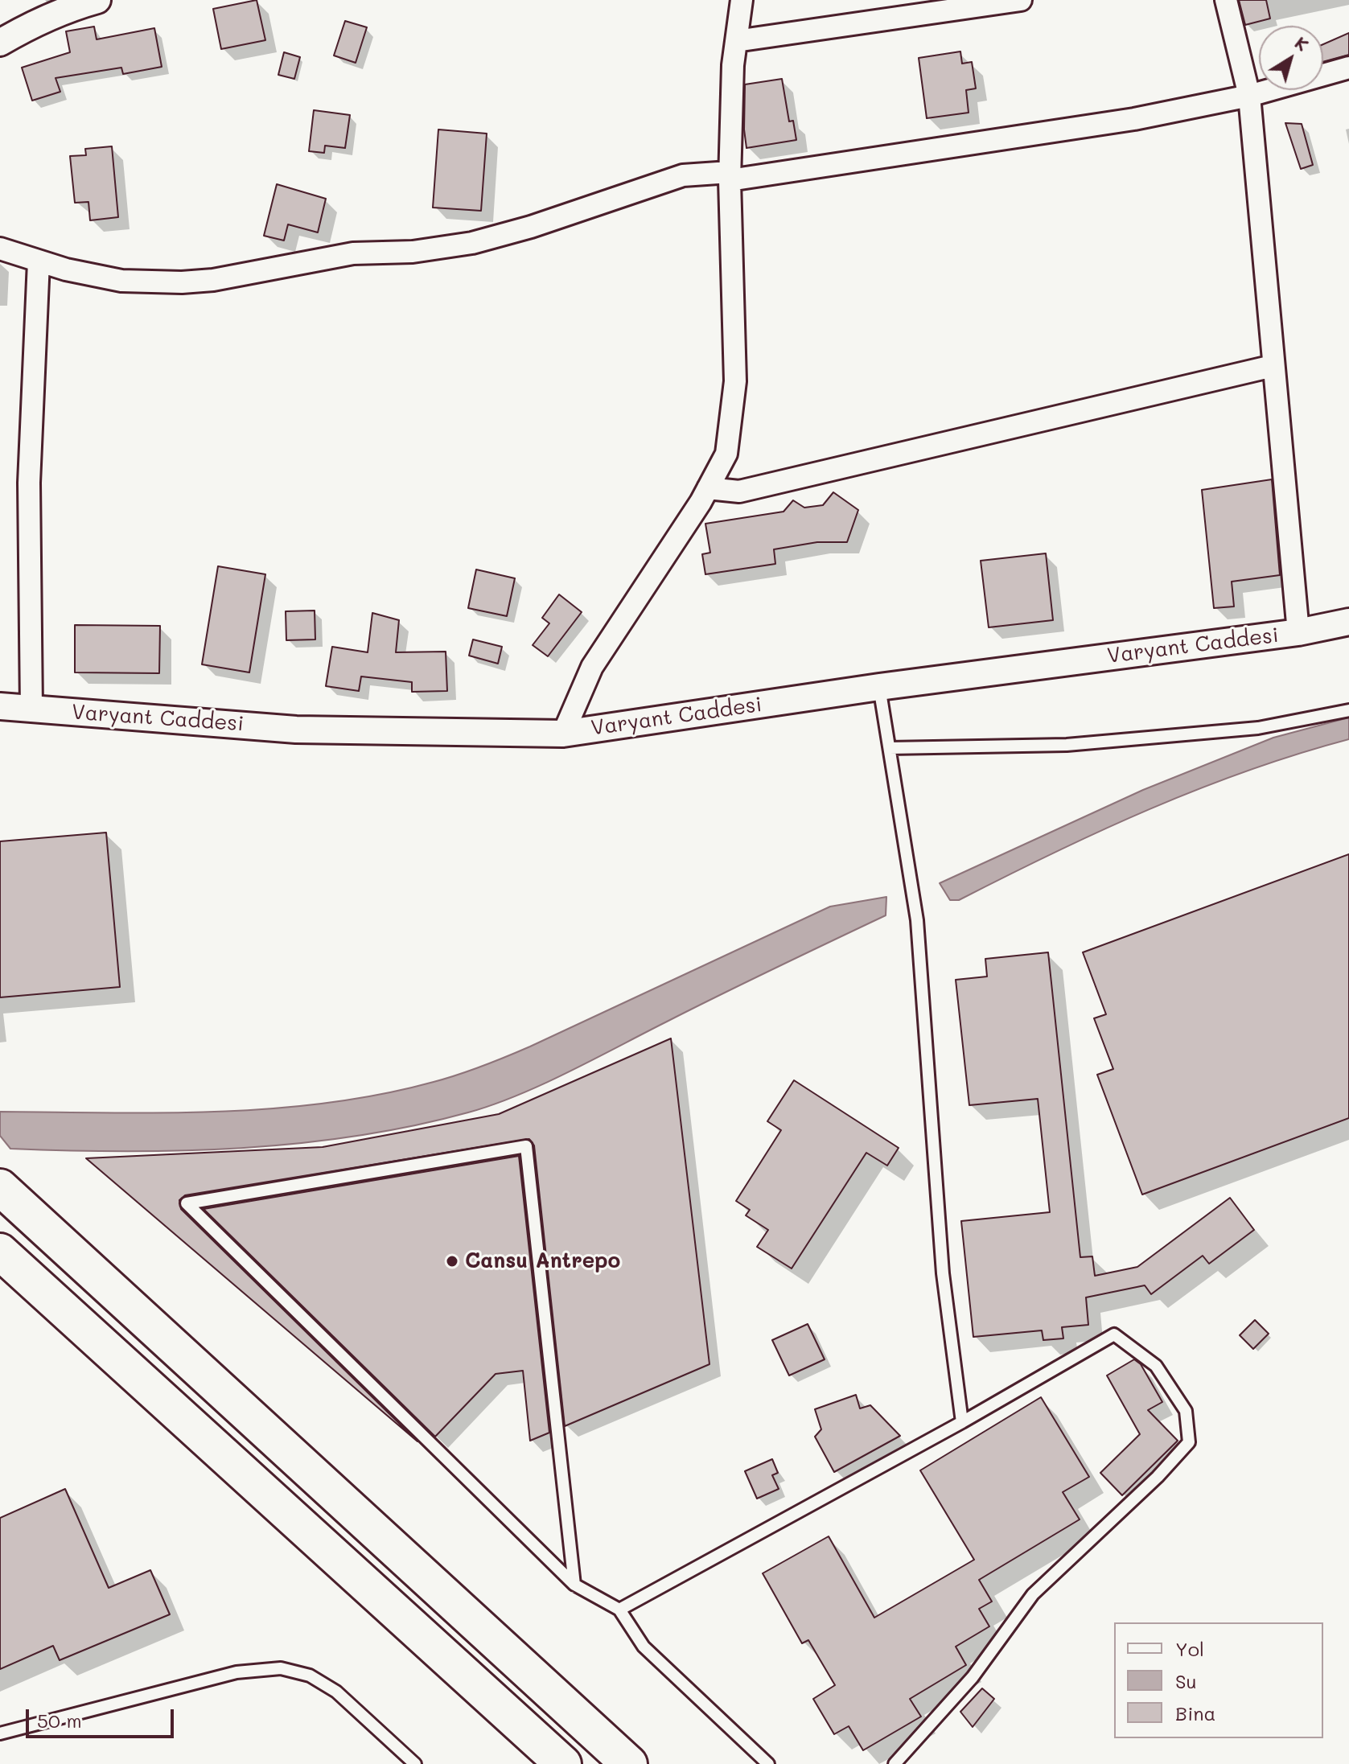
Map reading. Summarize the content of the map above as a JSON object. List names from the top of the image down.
{
  "streets": {
    "street": ["Varyant Caddesi"]
  },
  "places": ["Cansu Antrepo"],
  "legend": ["Yol", "Su", "Bina"],
  "scale_bar": "50 m",
  "north": "top right"
}
